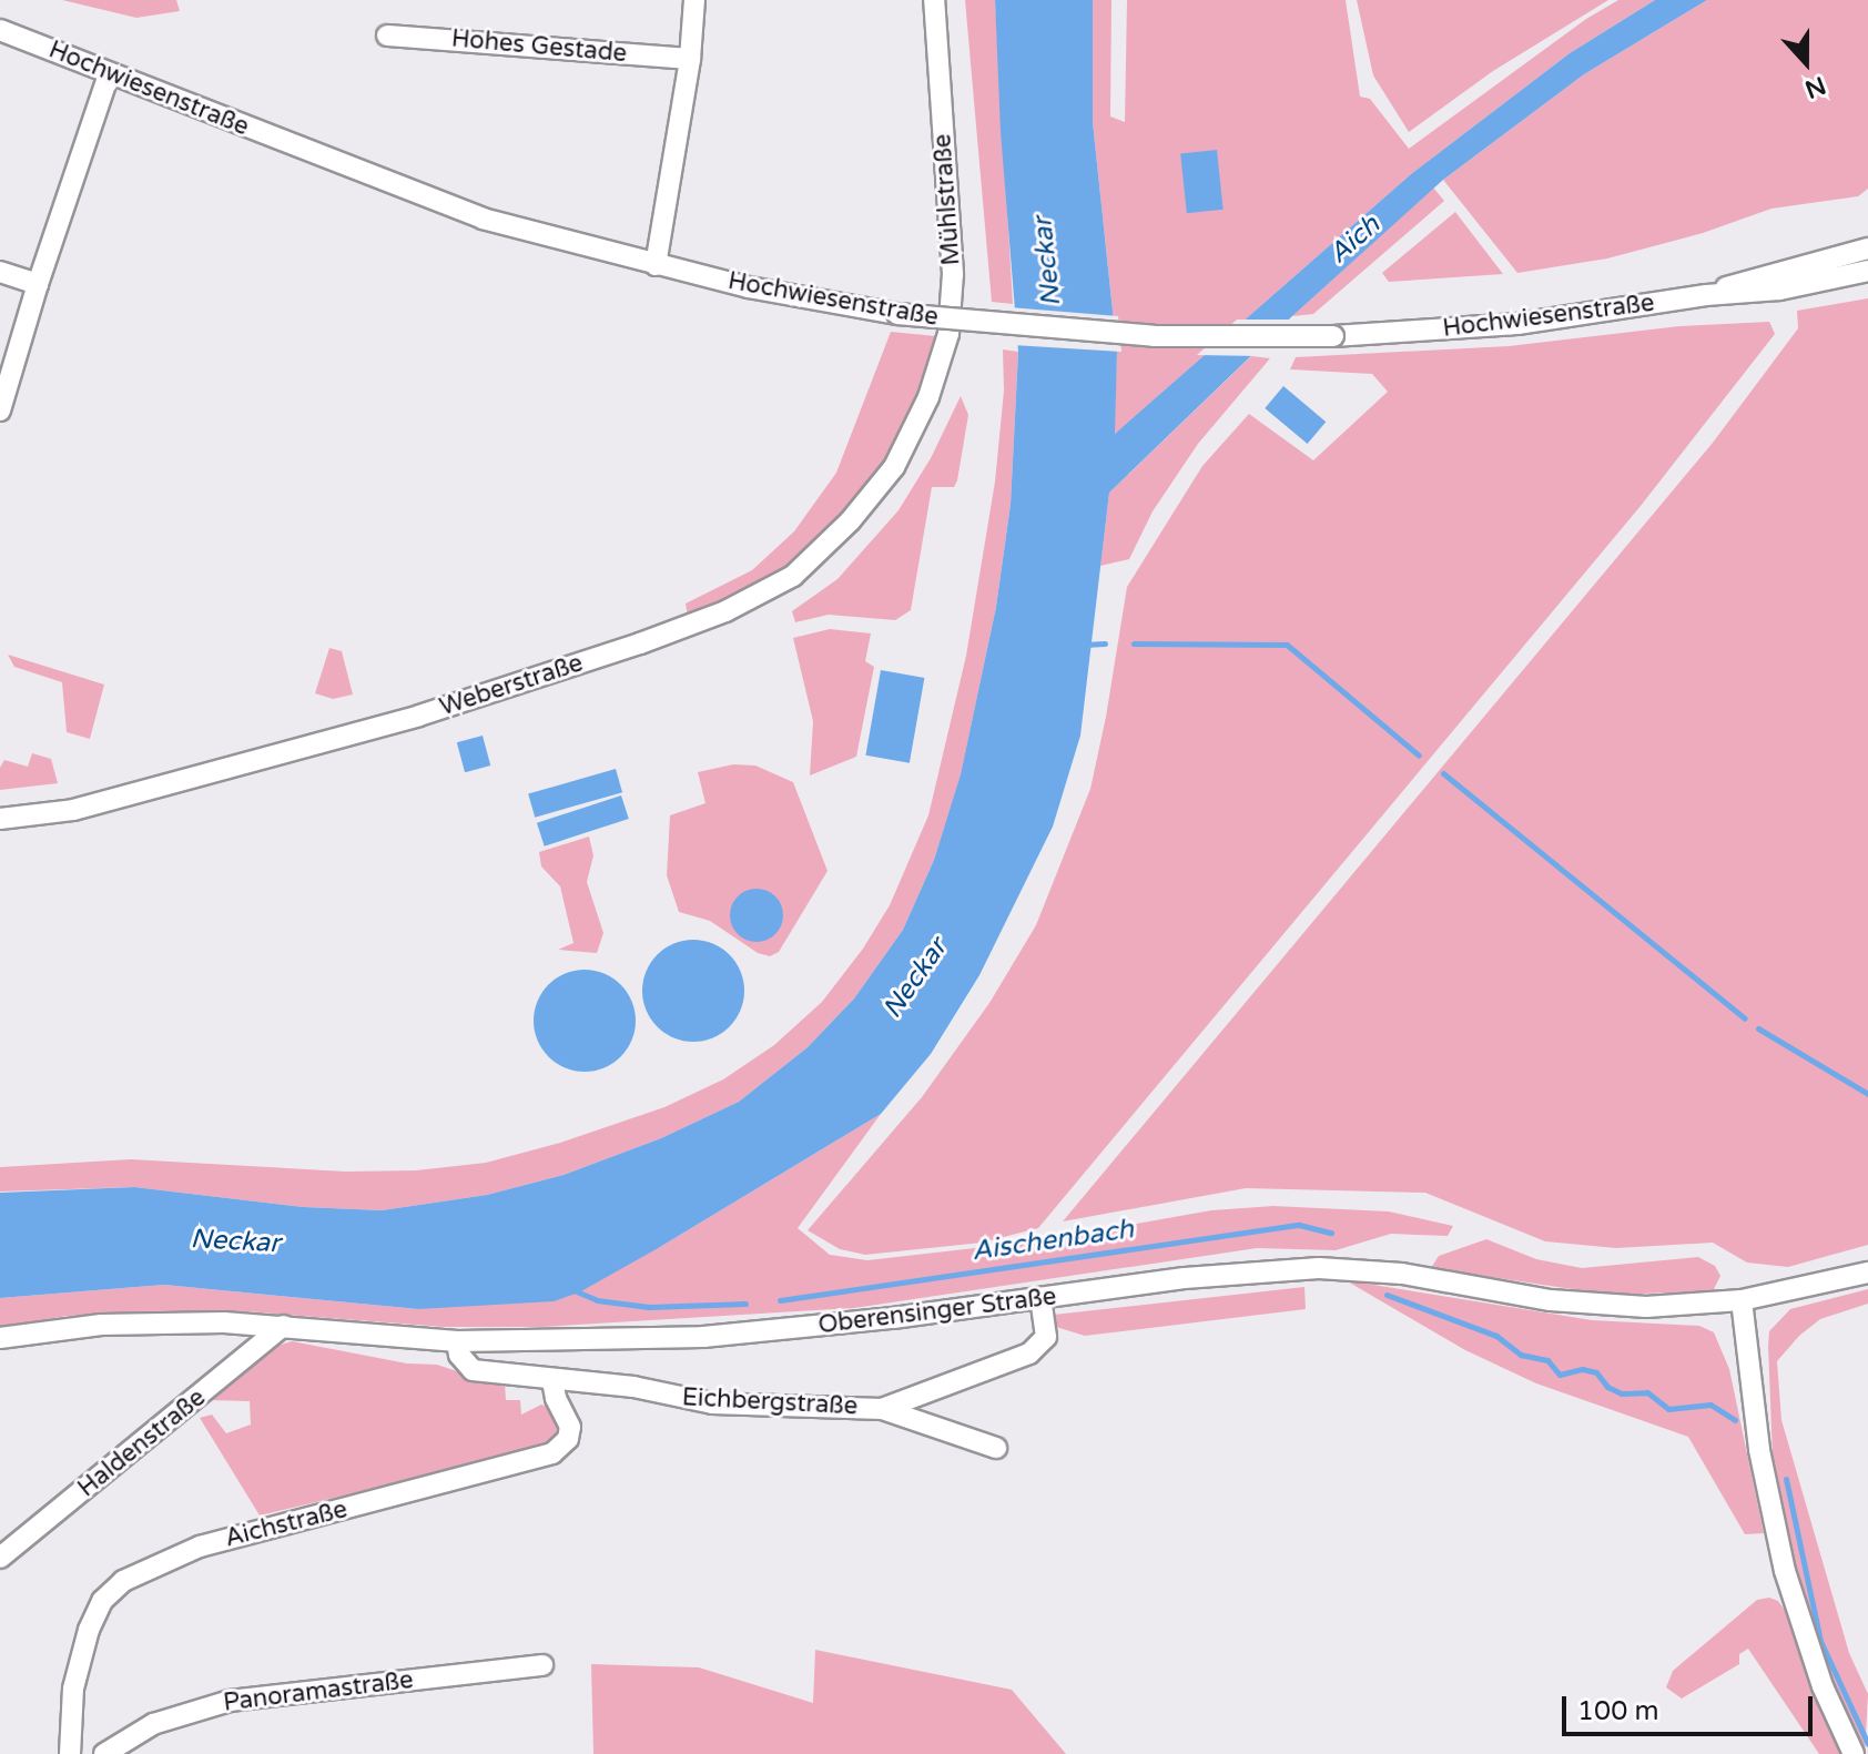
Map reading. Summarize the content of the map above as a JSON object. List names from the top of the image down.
{
  "streets": {
    "street": [
      "Hohes Gestade",
      "Hochwiesenstraße",
      "Mühlstraße",
      "Weberstraße",
      "Oberensinger Straße",
      "Eichbergstraße",
      "Haldenstraße",
      "Aichstraße",
      "Panoramastraße"
    ]
  },
  "crossings": [
    ["Mühlstraße", "Weberstraße"],
    ["Oberensinger Straße", "Eichbergstraße"],
    ["Oberensinger Straße", "Haldenstraße"],
    ["Eichbergstraße", "Aichstraße"]
  ],
  "water": ["Aich", "Neckar", "Aischenbach"],
  "scale_bar": "100 m",
  "north": "bottom"
}
